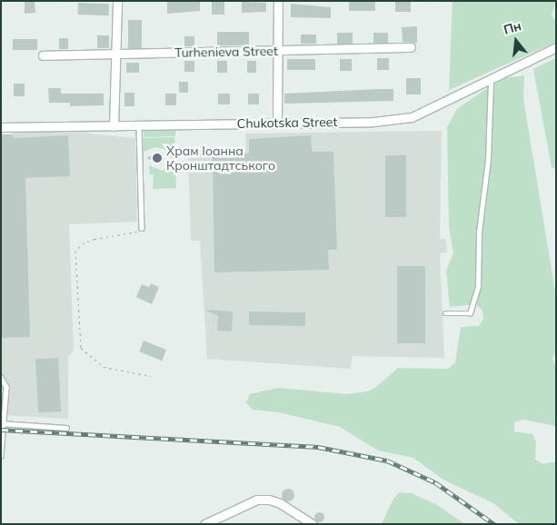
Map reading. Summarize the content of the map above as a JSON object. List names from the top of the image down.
{
  "streets": {
    "street": ["Turhenieva Street", "Chukotska Street"]
  },
  "places": ["Храм Іоанна Кронштадтського"],
  "north": "top"
}
